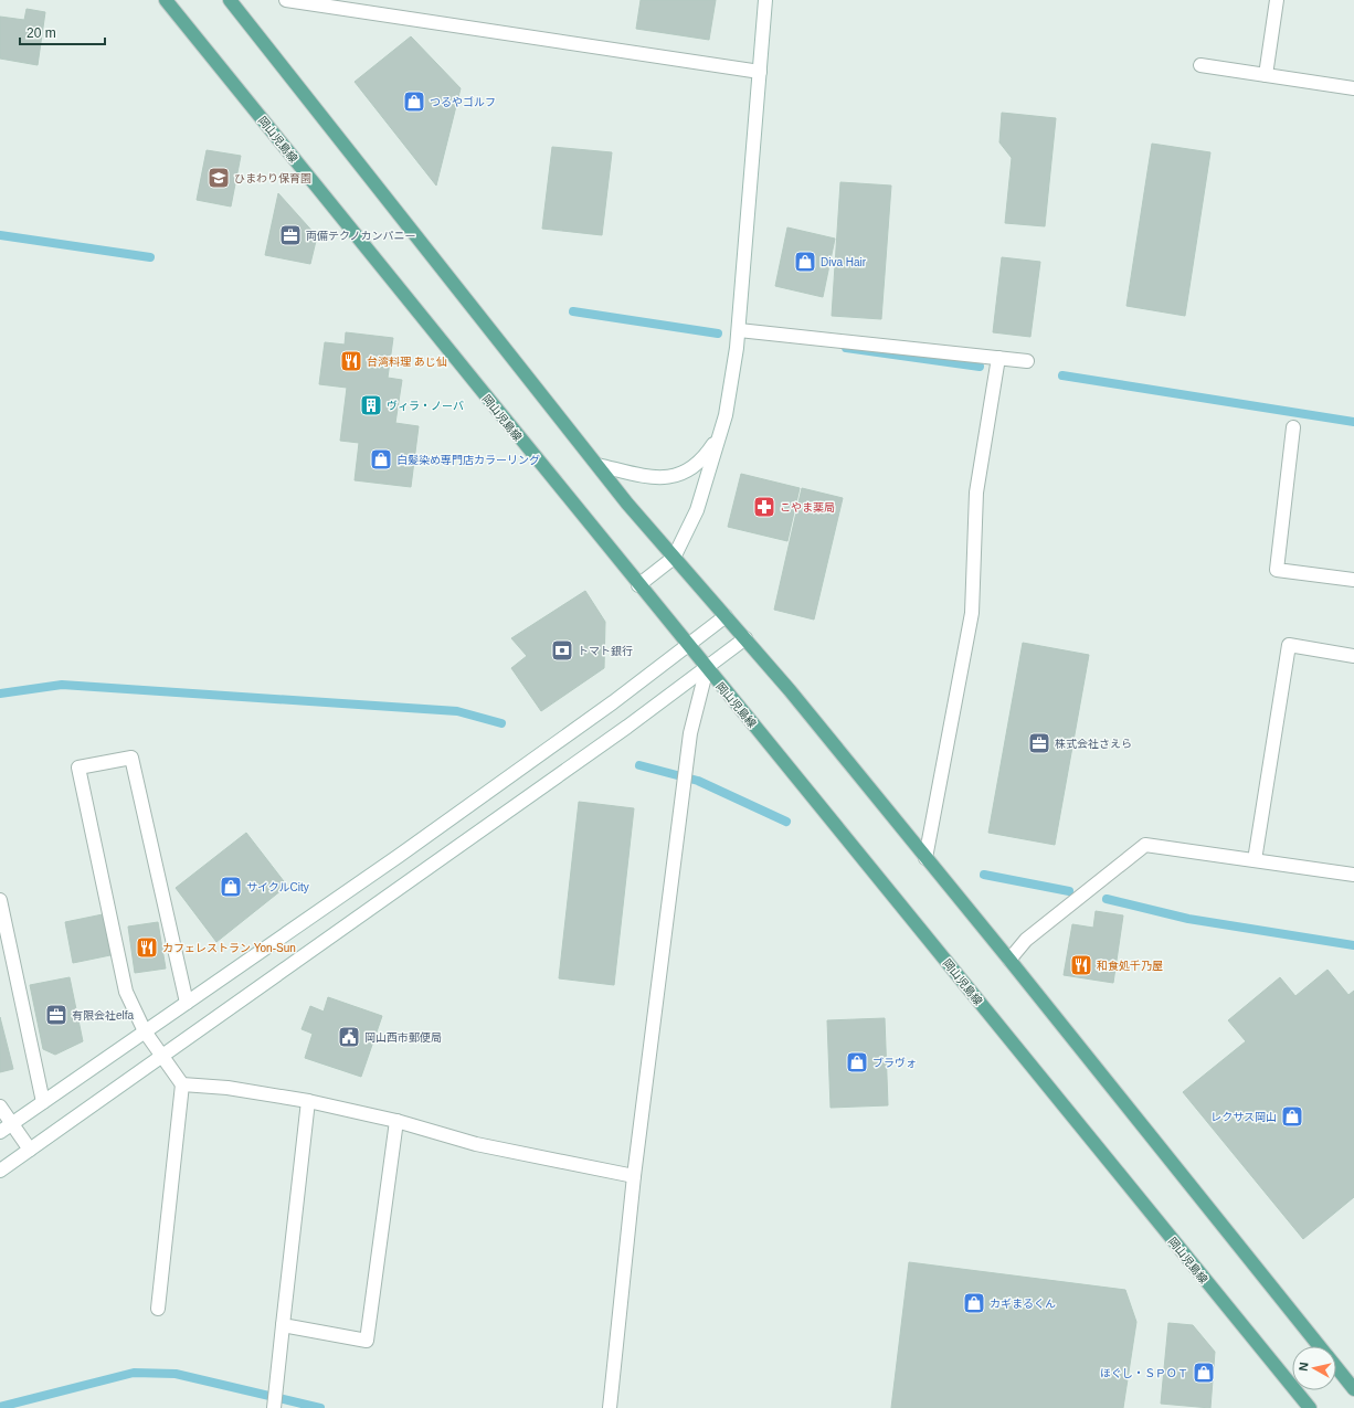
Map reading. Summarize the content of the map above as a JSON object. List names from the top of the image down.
{
  "streets": {
    "main road": ["岡山児島線"]
  },
  "places": {
    "shop": [
      "つるやゴルフ",
      "Diva Hair",
      "白髪染め専門店カラーリング",
      "サイクルCity",
      "ブラヴォ",
      "レクサス岡山",
      "カギまるくん",
      "ほぐし・ＳＰＯＴ"
    ],
    "school or university": ["ひまわり保育園"],
    "office": ["両備テクノカンパニー", "株式会社さえら", "有限会社elfa"],
    "restaurant": ["台湾料理 あじ仙", "カフェレストラン Yon-Sun", "和食処千乃屋"],
    "building": ["ヴィラ・ノーバ"],
    "pharmacy": ["こやま薬局"],
    "bank": ["トマト銀行"],
    "public building": ["岡山西市郵便局"]
  },
  "scale_bar": "20 m",
  "north": "left"
}
